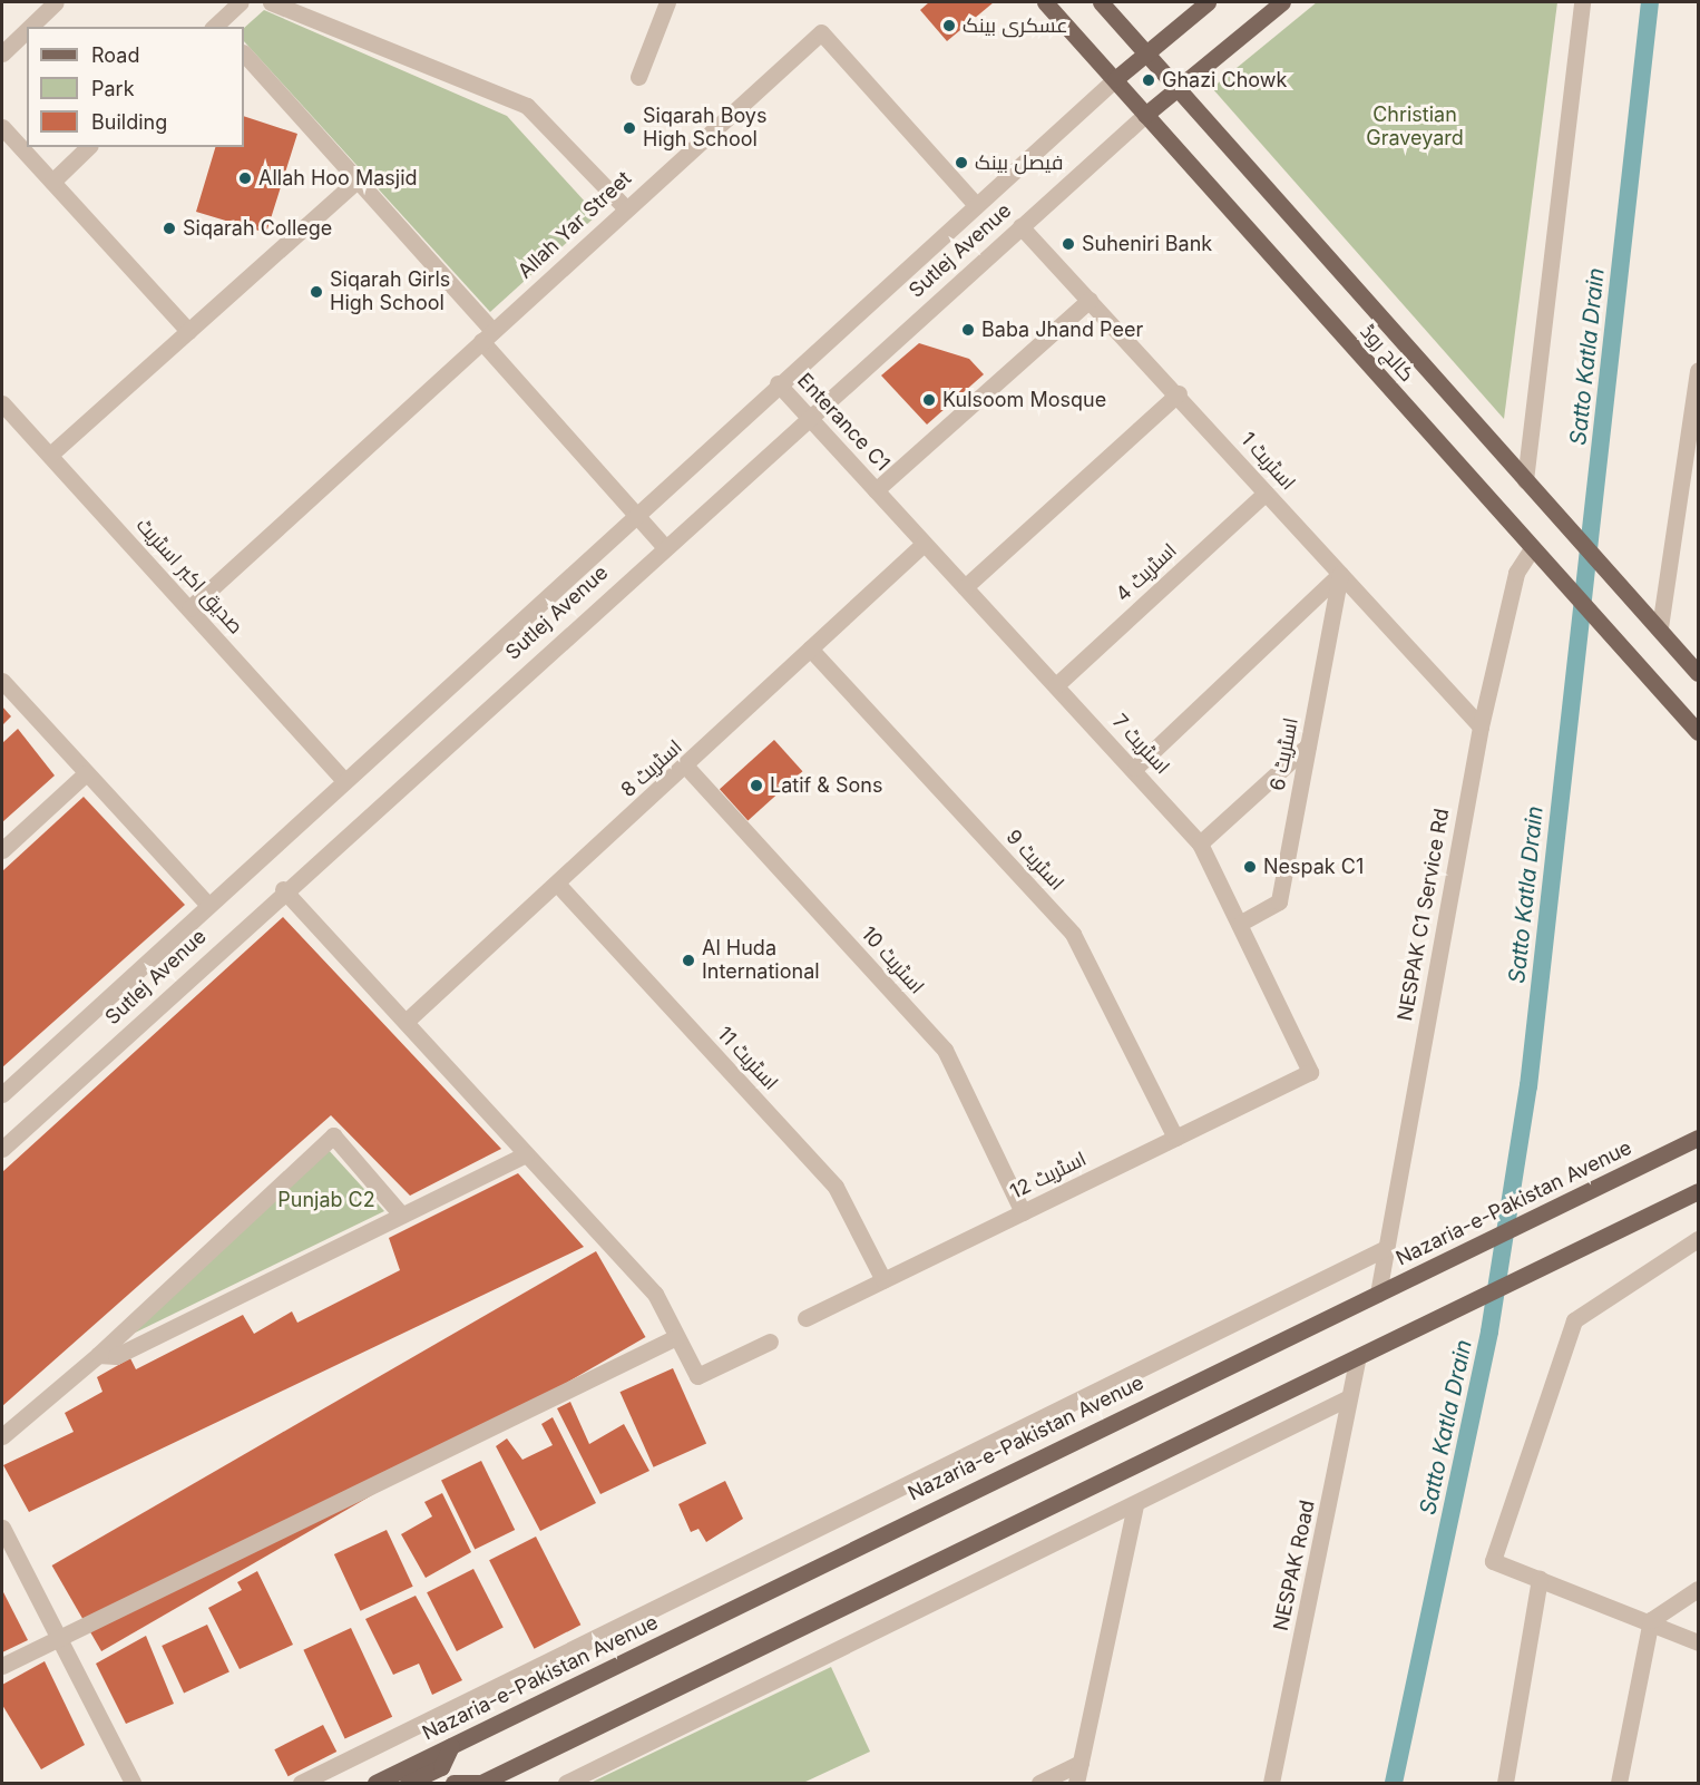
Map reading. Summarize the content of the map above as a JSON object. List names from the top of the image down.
{
  "streets": {
    "main road": ["کالج روڈ", "Nazaria-e-Pakistan Avenue"],
    "street": [
      "Allah Yar Street",
      "Sutlej Avenue",
      "Enterance C1",
      "اسٹریٹ 1",
      "اسٹریٹ 4",
      "صدیق اکبر اسٹریٹ",
      "اسٹریٹ 7",
      "اسٹریٹ 6",
      "اسٹریٹ 8",
      "اسٹریٹ 9",
      "NESPAK C1 Service Rd",
      "اسٹریٹ 10",
      "اسٹریٹ 11",
      "اسٹریٹ 12",
      "NESPAK Road"
    ]
  },
  "crossings": [
    ["Allah Yar Street", "Sutlej Avenue"],
    ["Allah Yar Street", "صدیق اکبر اسٹریٹ"],
    ["Sutlej Avenue", "کالج روڈ"],
    ["Sutlej Avenue", "Enterance C1"],
    ["Sutlej Avenue", "اسٹریٹ 1"],
    ["Sutlej Avenue", "صدیق اکبر اسٹریٹ"],
    ["کالج روڈ", "NESPAK C1 Service Rd"],
    ["Enterance C1", "اسٹریٹ 7"],
    ["اسٹریٹ 1", "اسٹریٹ 4"],
    ["اسٹریٹ 1", "اسٹریٹ 6"],
    ["اسٹریٹ 1", "NESPAK C1 Service Rd"],
    ["اسٹریٹ 4", "اسٹریٹ 7"],
    ["اسٹریٹ 7", "اسٹریٹ 6"],
    ["اسٹریٹ 7", "اسٹریٹ 8"],
    ["اسٹریٹ 7", "اسٹریٹ 12"],
    ["اسٹریٹ 8", "اسٹریٹ 9"],
    ["اسٹریٹ 8", "اسٹریٹ 10"],
    ["اسٹریٹ 8", "اسٹریٹ 11"],
    ["اسٹریٹ 9", "اسٹریٹ 12"],
    ["NESPAK C1 Service Rd", "Nazaria-e-Pakistan Avenue"],
    ["اسٹریٹ 10", "اسٹریٹ 12"],
    ["اسٹریٹ 11", "اسٹریٹ 12"]
  ],
  "water": ["Satto Katla Drain"],
  "parks": ["Christian Graveyard", "Punjab C2"],
  "places": [
    "عسکری بینک",
    "Ghazi Chowk",
    "Siqarah Boys High School",
    "فیصل بینک",
    "Allah Hoo Masjid",
    "Siqarah College",
    "Suheniri Bank",
    "Siqarah Girls High School",
    "Baba Jhand Peer",
    "Kulsoom Mosque",
    "Latif & Sons",
    "Nespak C1",
    "Al Huda International"
  ],
  "legend": ["Road", "Park", "Building"]
}
